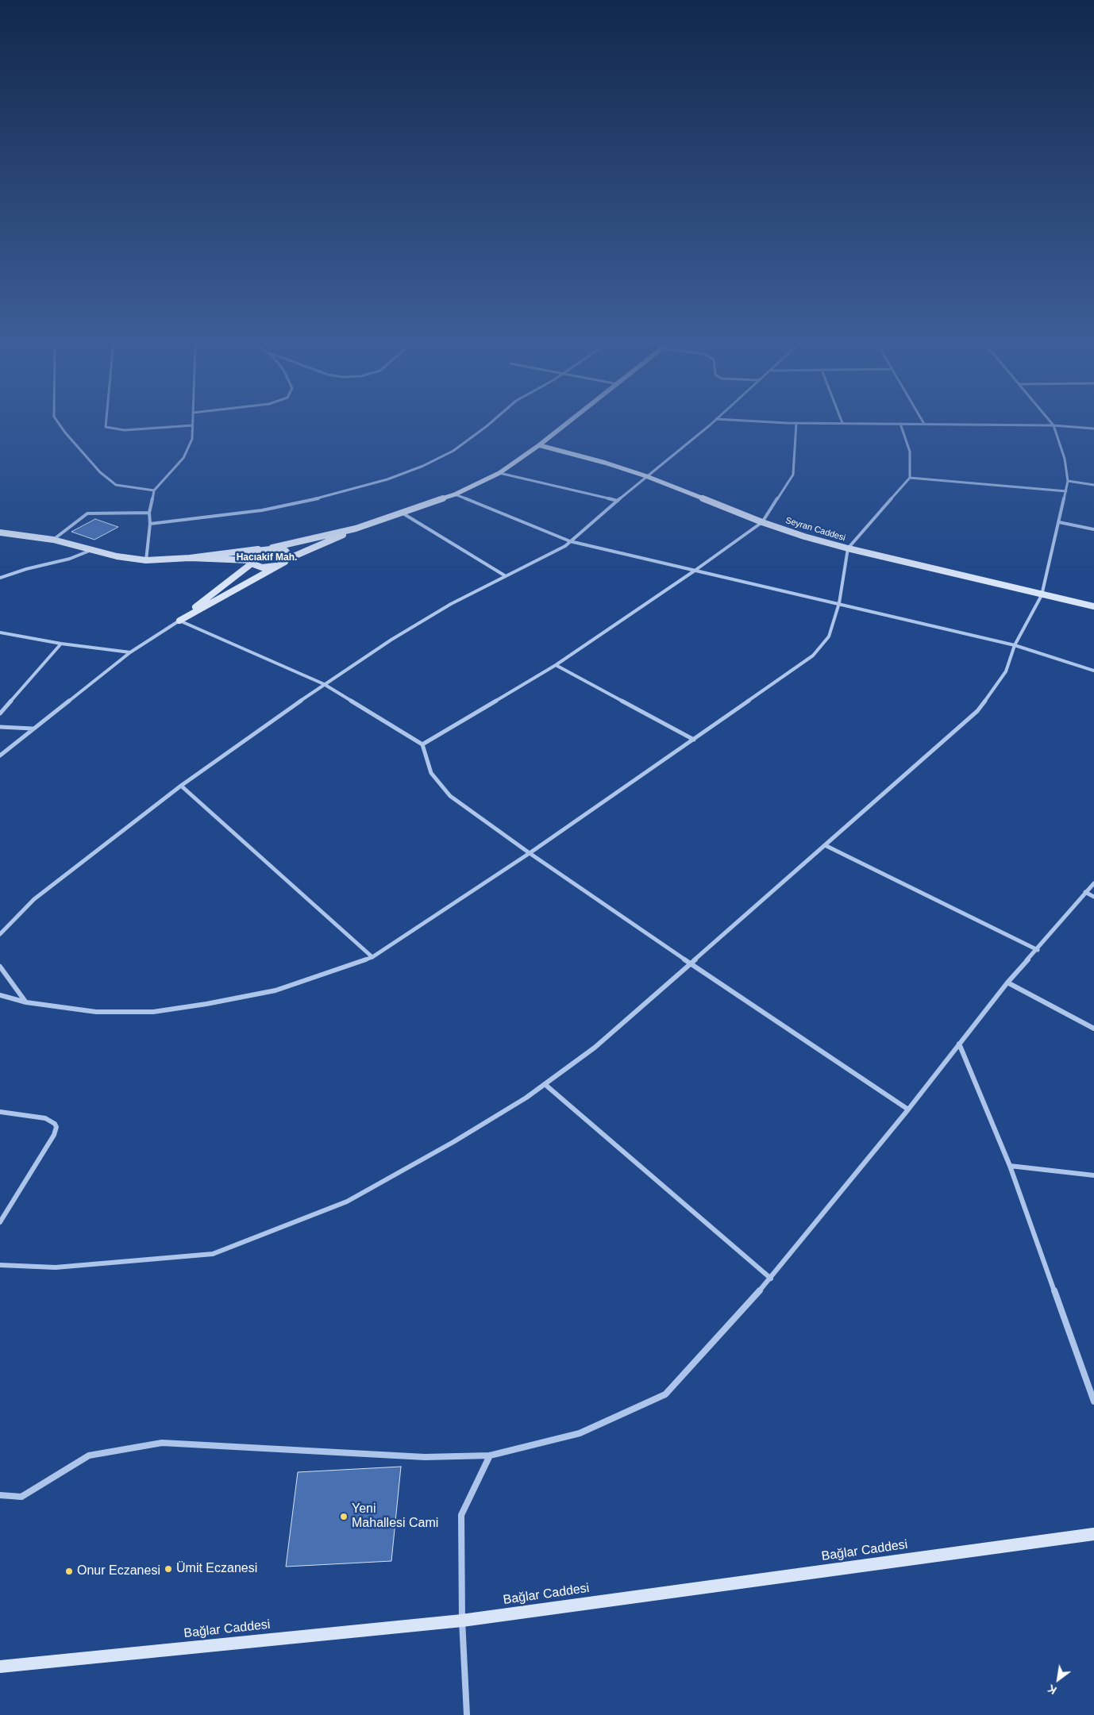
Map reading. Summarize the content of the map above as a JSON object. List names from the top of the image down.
{
  "streets": {
    "street": ["Seyran Caddesi", "Bağlar Caddesi"]
  },
  "districts": ["Hacıakif Mah."],
  "places": ["Yeni Mahallesi Cami", "Ümit Eczanesi", "Onur Eczanesi"],
  "north": "bottom left"
}
